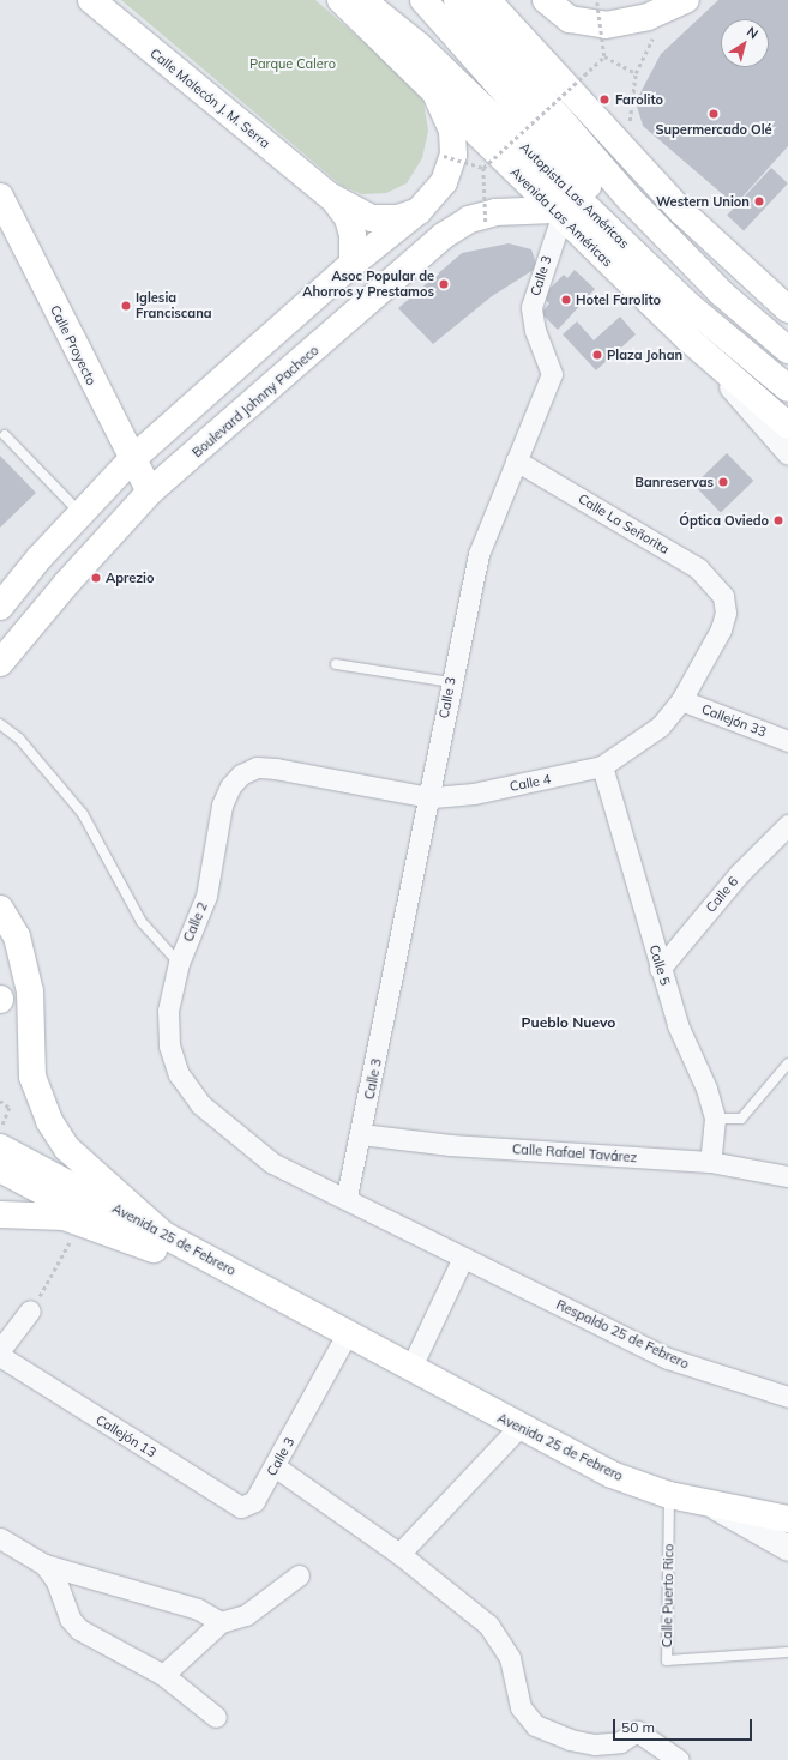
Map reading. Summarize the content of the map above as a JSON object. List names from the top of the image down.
{
  "streets": {
    "main road": [
      "Calle Malecón J. M. Serra",
      "Autopista Las Américas",
      "Avenida Las Américas",
      "Calle Proyecto",
      "Boulevard Johnny Pacheco",
      "Avenida 25 de Febrero"
    ],
    "street": [
      "Calle 3",
      "Calle La Señorita",
      "Callejón 33",
      "Calle 4",
      "Calle 6",
      "Calle 2",
      "Calle 5",
      "Calle Rafael Tavárez",
      "Respaldo 25 de Febrero",
      "Callejón 13"
    ],
    "lane": ["Calle Puerto Rico"]
  },
  "crossings": [
    ["Avenida Las Américas", "Calle 3"],
    ["Avenida Las Américas", "Boulevard Johnny Pacheco"],
    ["Calle 3", "Boulevard Johnny Pacheco"],
    ["Calle 3", "Calle La Señorita"],
    ["Calle 3", "Calle 4"],
    ["Calle 3", "Calle Rafael Tavárez"],
    ["Calle 3", "Avenida 25 de Febrero"],
    ["Calle 3", "Respaldo 25 de Febrero"],
    ["Calle 3", "Callejón 13"],
    ["Calle Proyecto", "Boulevard Johnny Pacheco"],
    ["Calle La Señorita", "Calle 4"],
    ["Callejón 33", "Calle 4"],
    ["Calle 4", "Calle 2"],
    ["Calle 4", "Calle 5"],
    ["Calle 6", "Calle 5"],
    ["Calle 2", "Respaldo 25 de Febrero"],
    ["Calle 5", "Calle Rafael Tavárez"],
    ["Avenida 25 de Febrero", "Calle Puerto Rico"]
  ],
  "districts": ["Pueblo Nuevo"],
  "parks": ["Parque Calero"],
  "places": [
    "Farolito",
    "Supermercado Olé",
    "Western Union",
    "Asoc Popular de Ahorros y Prestamos",
    "Hotel Farolito",
    "Iglesia Franciscana",
    "Plaza Johan",
    "Banreservas",
    "Óptica Oviedo",
    "Aprezio"
  ],
  "scale_bar": "50 m",
  "north": "top right"
}
